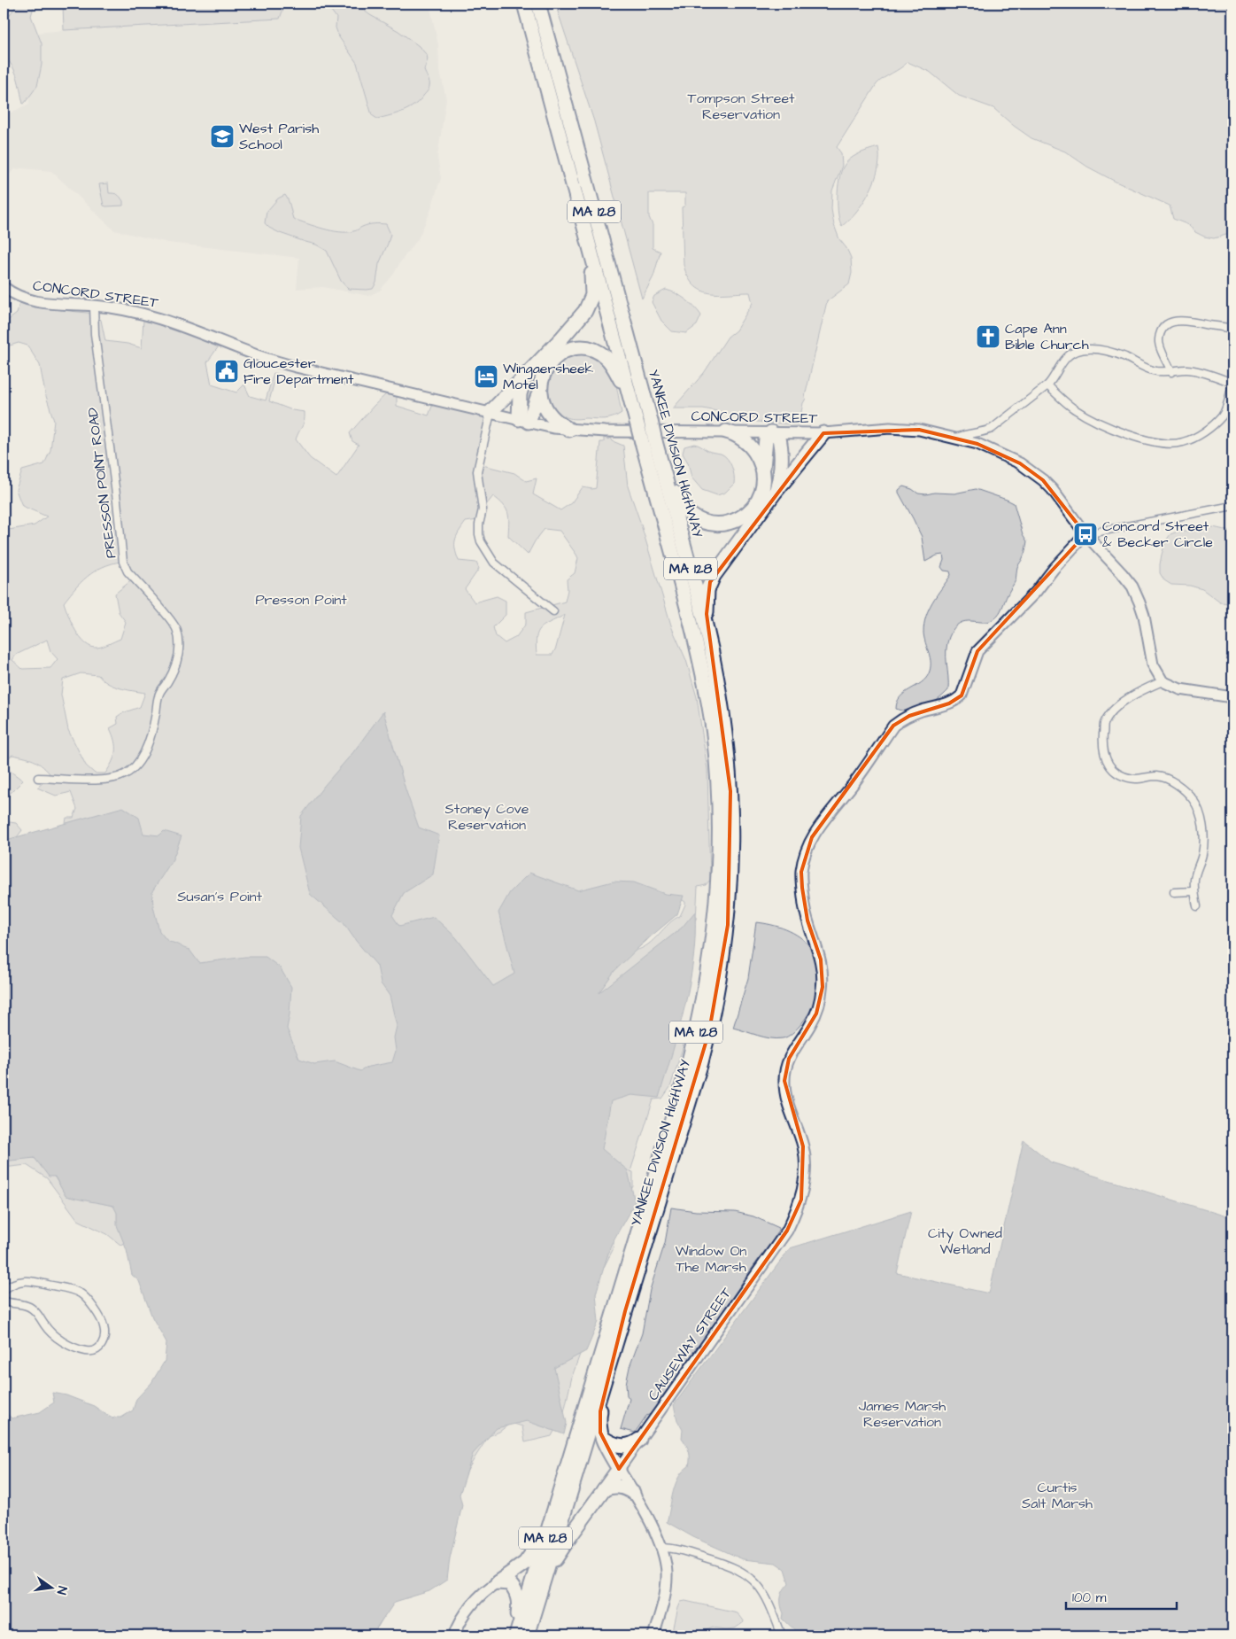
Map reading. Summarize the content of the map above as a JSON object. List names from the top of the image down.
{
  "streets": {
    "highway": ["MA 128", "YANKEE DIVISION HIGHWAY"],
    "street": ["CONCORD STREET", "PRESSON POINT ROAD", "CAUSEWAY STREET"]
  },
  "crossings": [
    ["CONCORD STREET", "PRESSON POINT ROAD"],
    ["CONCORD STREET", "CAUSEWAY STREET"]
  ],
  "parks": [
    "Tompson Street Reservation",
    "Presson Point",
    "Stoney Cove Reservation",
    "Susan's Point",
    "City Owned Wetland",
    "Window On The Marsh",
    "James Marsh Reservation",
    "Curtis Salt Marsh"
  ],
  "places": {
    "school or university": ["West Parish School"],
    "church": ["Cape Ann Bible Church"],
    "public building": ["Gloucester Fire Department"],
    "hotel": ["Wingaersheek Motel"],
    "bus stop": ["Concord Street & Becker Circle"]
  },
  "scale_bar": "100 m",
  "north": "right"
}
